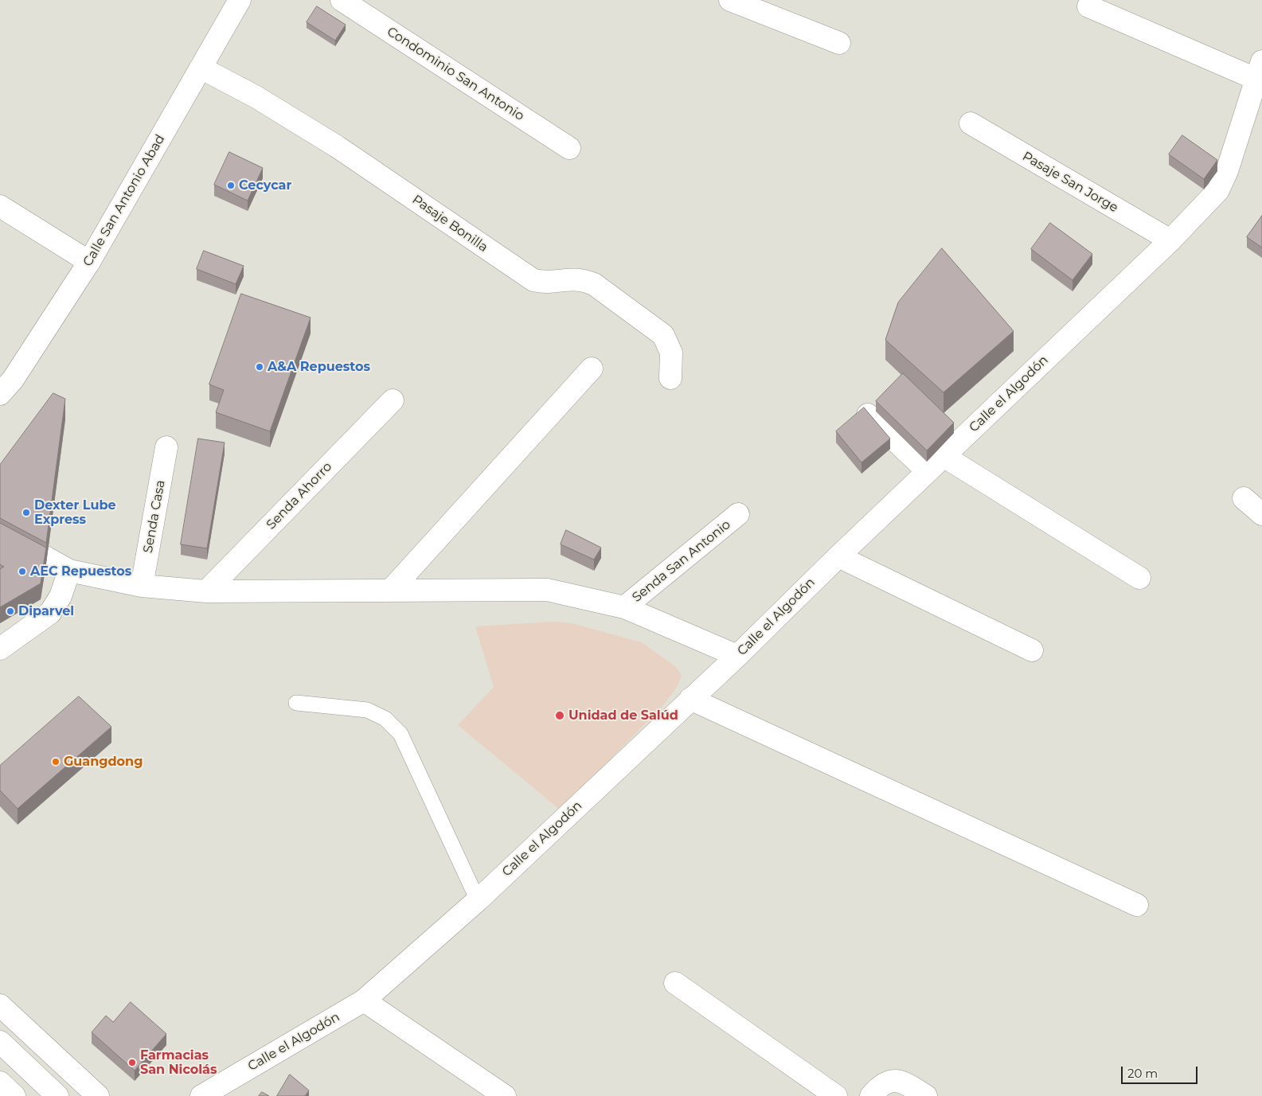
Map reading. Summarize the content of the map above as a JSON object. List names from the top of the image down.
{
  "streets": {
    "main road": [
      "Condominio San Antonio",
      "Pasaje San Jorge",
      "Calle San Antonio Abad",
      "Pasaje Bonilla",
      "Calle el Algodón",
      "Senda Ahorro",
      "Senda Casa",
      "Senda San Antonio"
    ]
  },
  "crossings": [
    ["Pasaje San Jorge", "Calle el Algodón"],
    ["Calle San Antonio Abad", "Pasaje Bonilla"]
  ],
  "places": [
    "Cecycar",
    "A&A Repuestos",
    "Dexter Lube Express",
    "AEC Repuestos",
    "Diparvel",
    "Unidad de Salúd",
    "Guangdong",
    "Farmacias San Nicolás"
  ],
  "scale_bar": "20 m"
}
